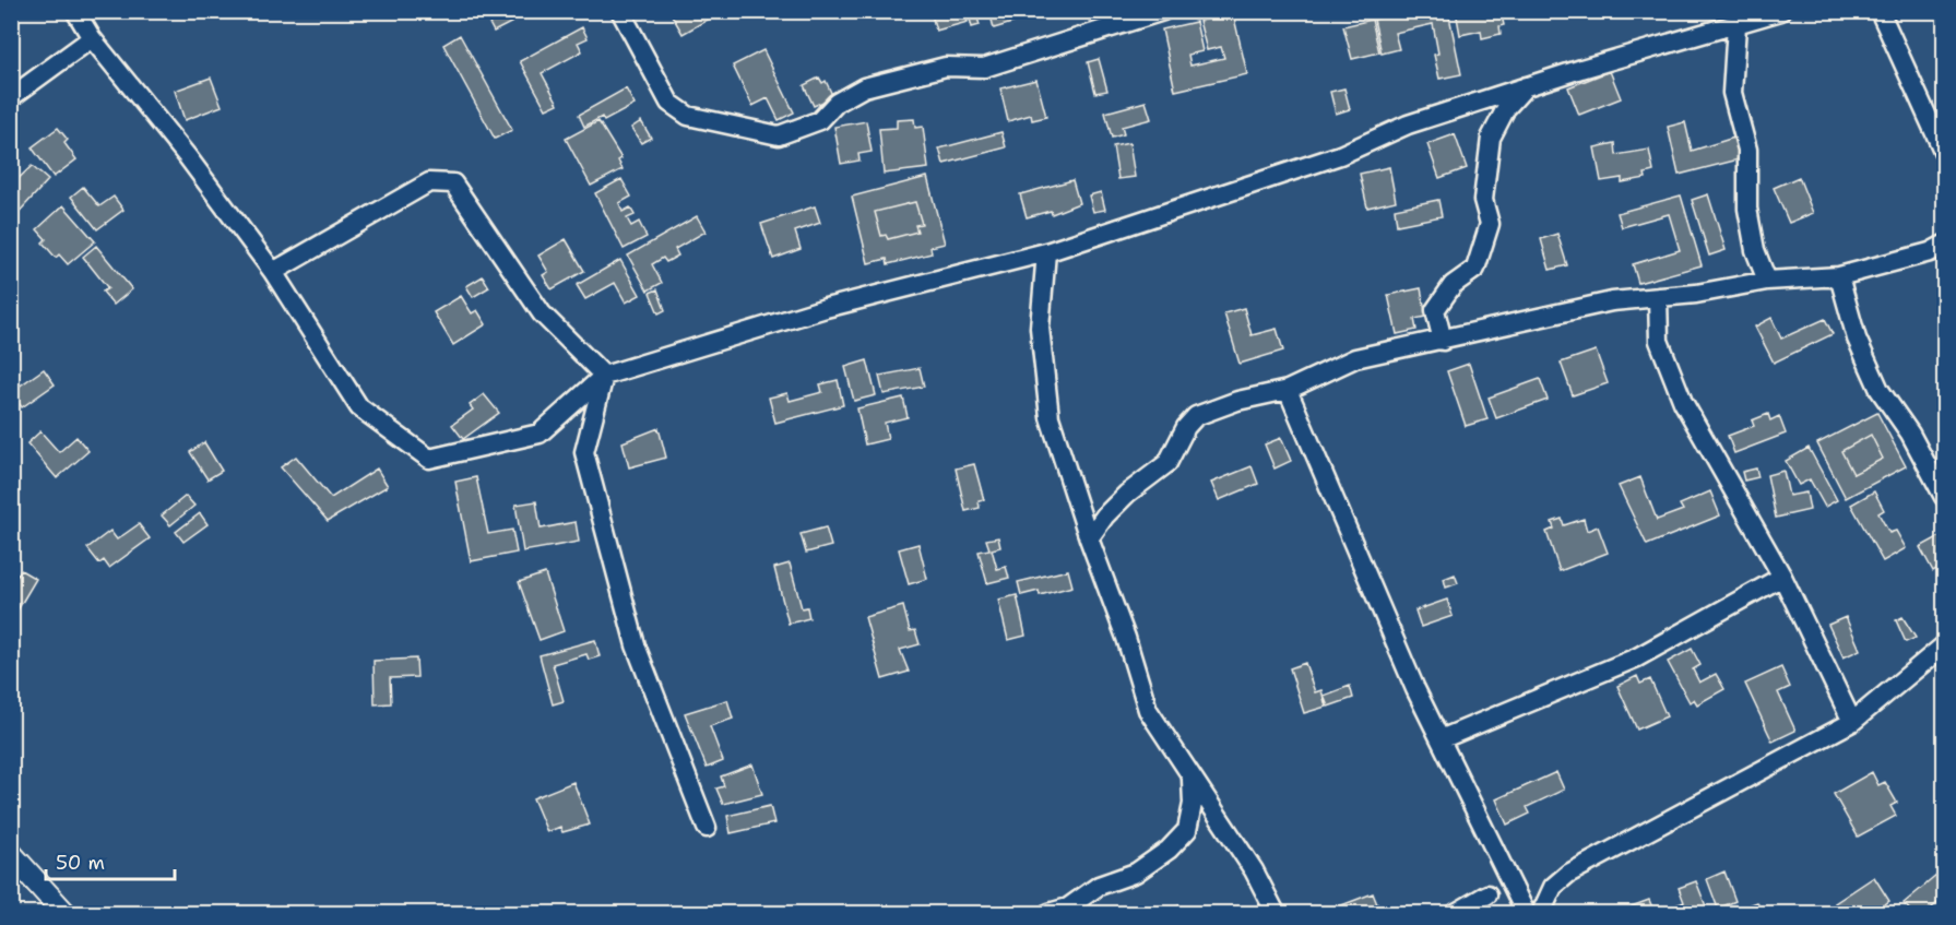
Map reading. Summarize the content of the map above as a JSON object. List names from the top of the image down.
{
  "scale_bar": "50 m"
}
